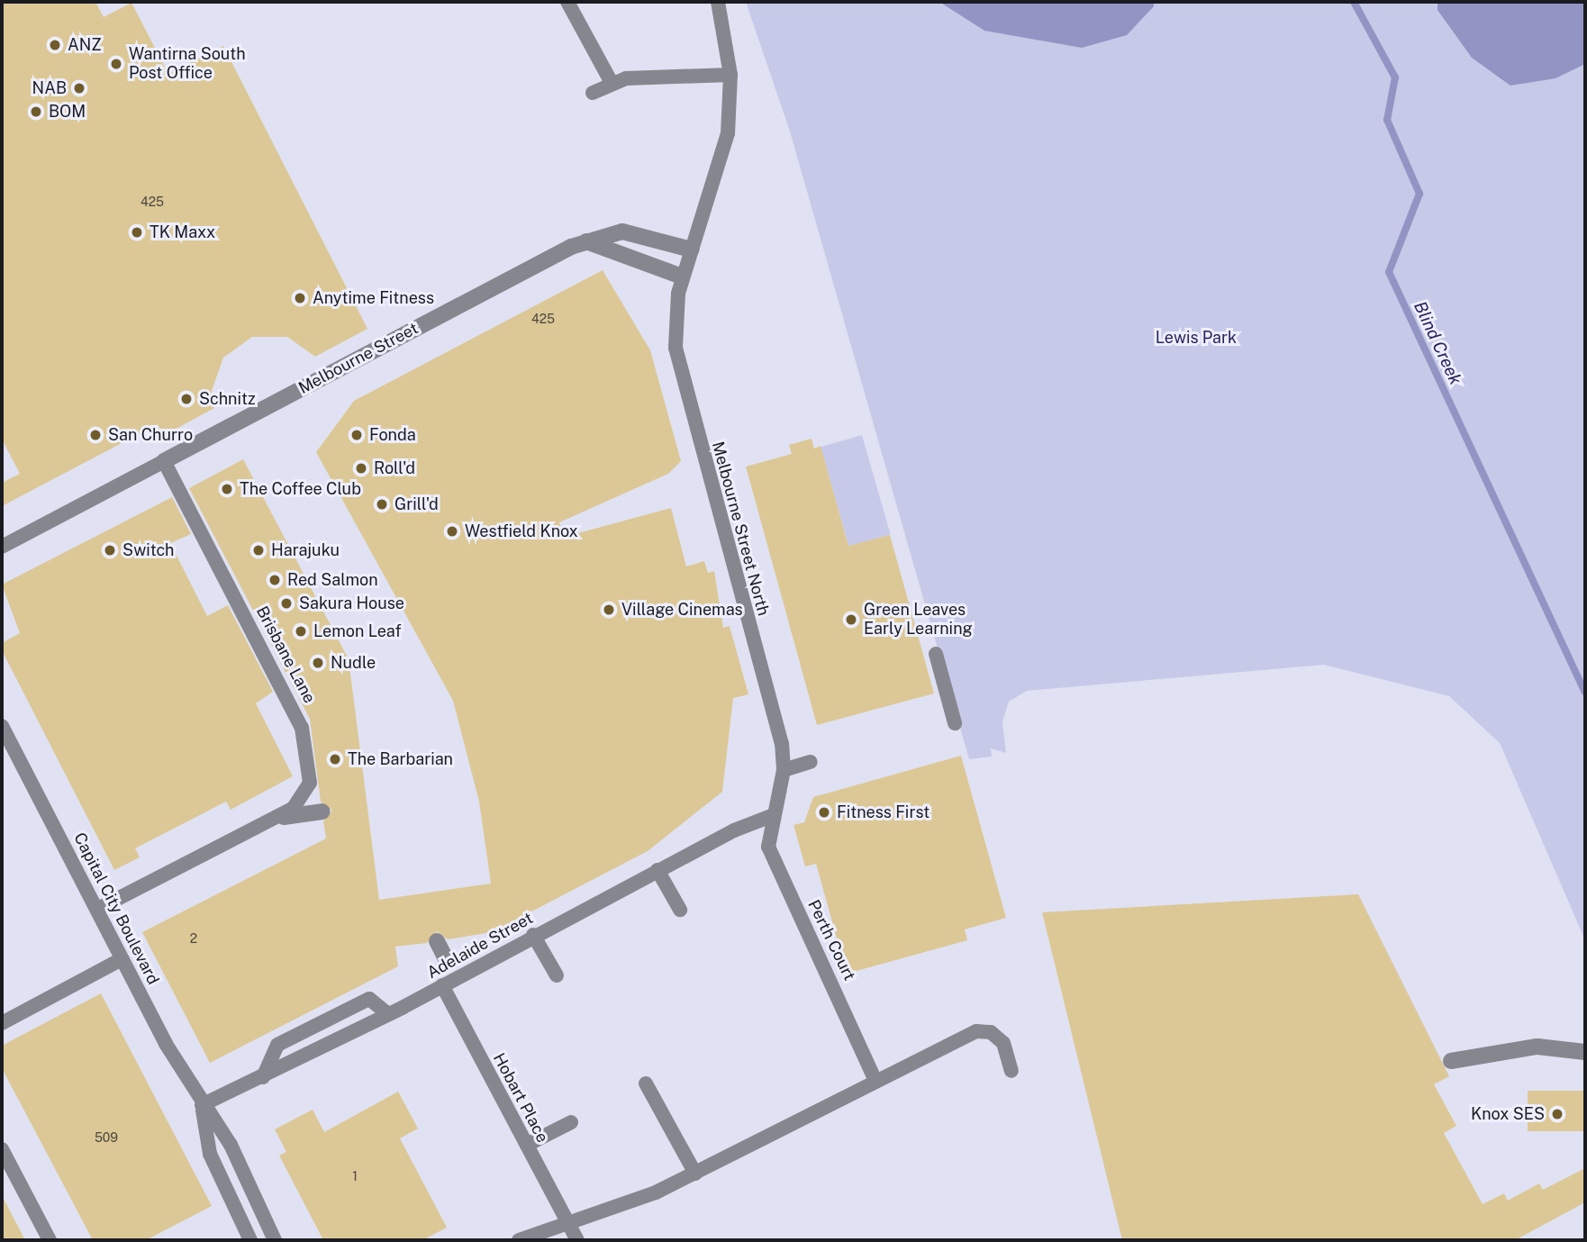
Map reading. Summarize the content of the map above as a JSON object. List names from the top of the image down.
{
  "streets": {
    "street": ["Melbourne Street"],
    "lane": [
      "Melbourne Street North",
      "Brisbane Lane",
      "Capital City Boulevard",
      "Perth Court",
      "Adelaide Street",
      "Hobart Place"
    ]
  },
  "crossings": [
    ["Melbourne Street", "Melbourne Street North"],
    ["Melbourne Street", "Brisbane Lane"],
    ["Melbourne Street North", "Perth Court"],
    ["Melbourne Street North", "Adelaide Street"],
    ["Brisbane Lane", "Capital City Boulevard"],
    ["Capital City Boulevard", "Adelaide Street"],
    ["Perth Court", "Adelaide Street"],
    ["Adelaide Street", "Hobart Place"]
  ],
  "water": ["Blind Creek"],
  "parks": ["Lewis Park"],
  "places": [
    "ANZ",
    "Wantirna South Post Office",
    "NAB",
    "BOM",
    "TK Maxx",
    "Anytime Fitness",
    "Schnitz",
    "San Churro",
    "Fonda",
    "Roll'd",
    "The Coffee Club",
    "Grill'd",
    "Westfield Knox",
    "Switch",
    "Harajuku",
    "Red Salmon",
    "Sakura House",
    "Village Cinemas",
    "Green Leaves Early Learning",
    "Lemon Leaf",
    "Nudle",
    "The Barbarian",
    "Fitness First",
    "Knox SES"
  ],
  "house_numbers": [
    "425",
    "425",
    "2",
    "509",
    "1"
  ]
}
